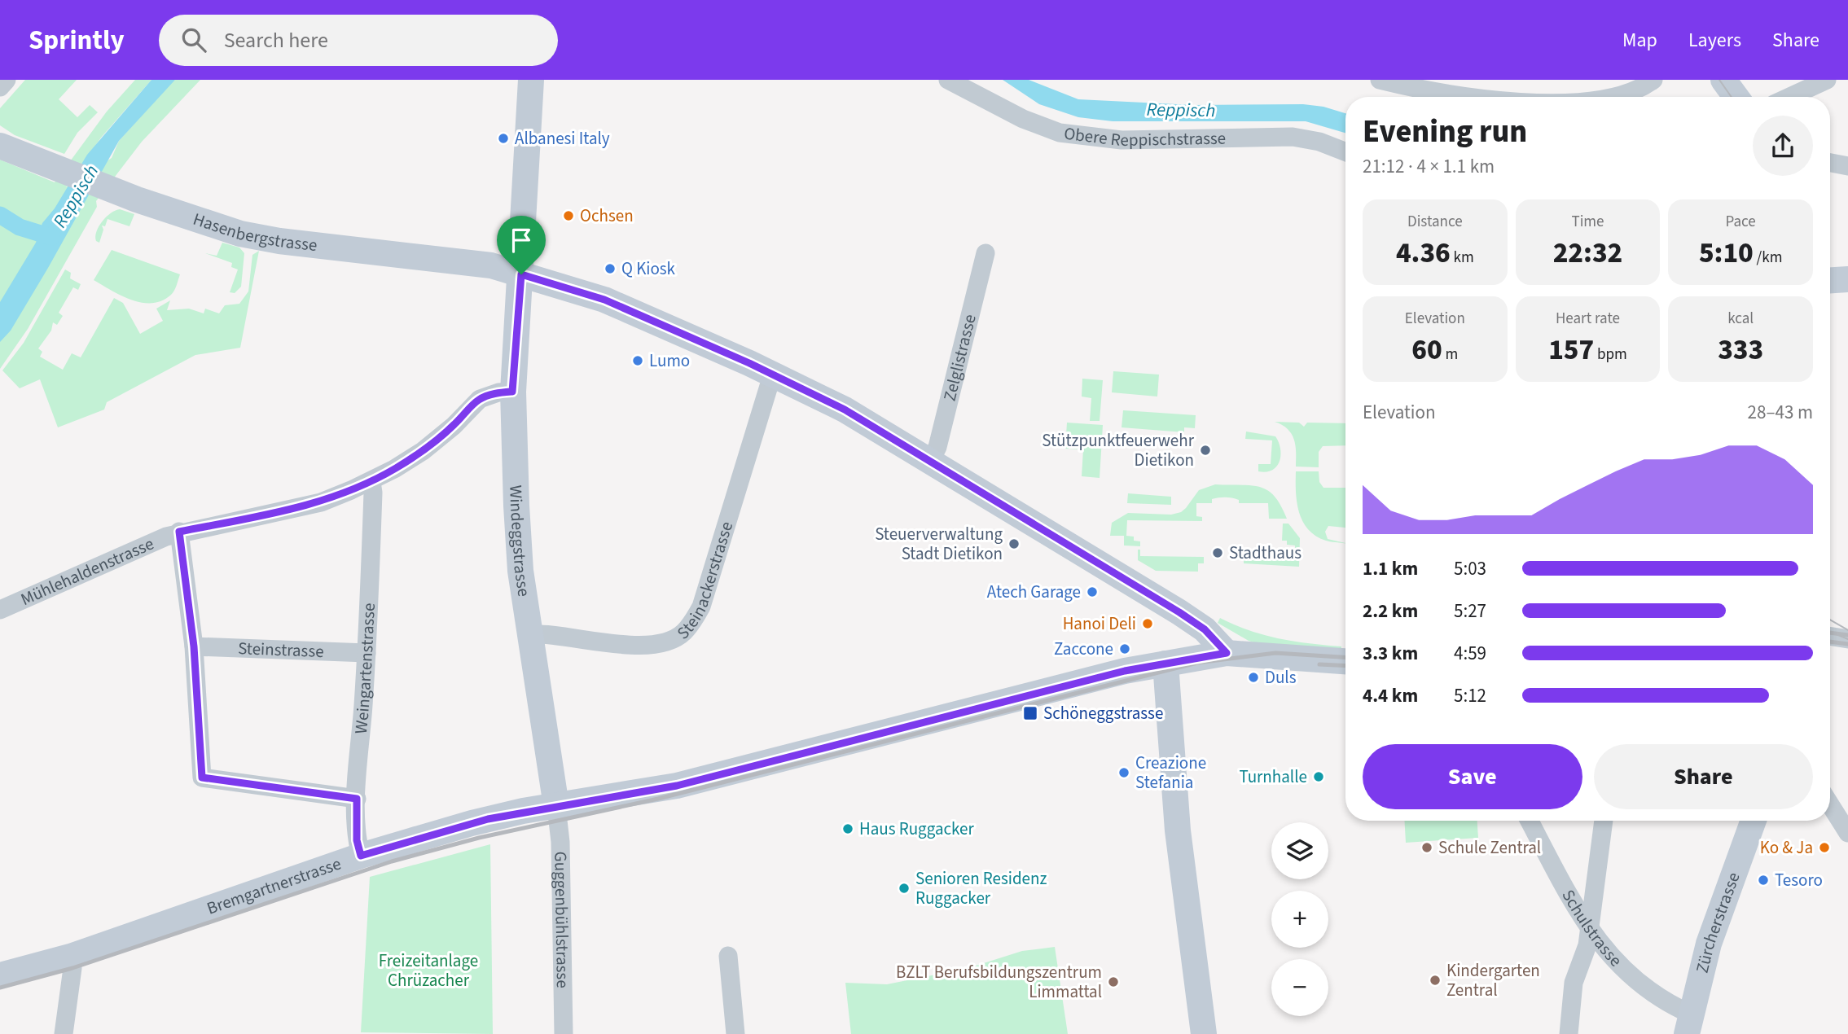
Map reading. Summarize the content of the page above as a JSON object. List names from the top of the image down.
{
  "streets": {
    "street": [
      "Obere Reppischstrasse",
      "Hasenbergstrasse",
      "Zelglistrasse",
      "Windeggstrasse",
      "Mühlehaldenstrasse",
      "Steinackerstrasse",
      "Steinstrasse",
      "Weingartenstrasse",
      "Bremgartnerstrasse",
      "Guggenbühlstrasse",
      "Zürcherstrasse",
      "Schulstrasse"
    ]
  },
  "crossings": [
    ["Hasenbergstrasse", "Zelglistrasse"],
    ["Hasenbergstrasse", "Windeggstrasse"],
    ["Hasenbergstrasse", "Steinackerstrasse"],
    ["Hasenbergstrasse", "Bremgartnerstrasse"],
    ["Windeggstrasse", "Mühlehaldenstrasse"],
    ["Windeggstrasse", "Steinackerstrasse"],
    ["Windeggstrasse", "Bremgartnerstrasse"],
    ["Windeggstrasse", "Guggenbühlstrasse"],
    ["Mühlehaldenstrasse", "Weingartenstrasse"],
    ["Steinstrasse", "Weingartenstrasse"],
    ["Weingartenstrasse", "Bremgartnerstrasse"],
    ["Bremgartnerstrasse", "Guggenbühlstrasse"],
    ["Zürcherstrasse", "Schulstrasse"]
  ],
  "water": ["Reppisch"],
  "parks": ["Freizeitanlage Chrüzacher"],
  "places": {
    "other": [
      "Albanesi Italy",
      "Ochsen",
      "Q Kiosk",
      "Lumo",
      "Stützpunktfeuerwehr Dietikon",
      "Steuerverwaltung Stadt Dietikon",
      "Stadthaus",
      "Atech Garage",
      "Hanoi Deli",
      "Zaccone",
      "Duls",
      "Creazione Stefania",
      "Turnhalle",
      "Haus Ruggacker",
      "Schule Zentral",
      "Ko & Ja",
      "Tesoro",
      "Senioren Residenz Ruggacker",
      "Kindergarten Zentral",
      "BZLT Berufsbildungszentrum Limmattal"
    ],
    "transit": ["Schöneggstrasse"]
  },
  "page": {
    "header": "Sprintly",
    "search": "Search here",
    "nav": ["Map", "Layers", "Share"],
    "heading": ["Evening run", "21:12 · 4 × 1.1 km"],
    "stats": [
      ["Distance", "4.36 km"],
      ["Time", "22:32"],
      ["Pace", "5:10 /km"],
      ["Elevation", "60 m"],
      ["Heart rate", "157 bpm"],
      ["kcal", "333"]
    ],
    "chart": ["Elevation", "28–43 m"],
    "list": [
      {
        "name": "1.1 km",
        "note": "5:03"
      },
      {
        "name": "2.2 km",
        "note": "5:27"
      },
      {
        "name": "3.3 km",
        "note": "4:59"
      },
      {
        "name": "4.4 km",
        "note": "5:12"
      }
    ],
    "buttons": ["Save", "Share"],
    "map_buttons": ["+", "−"]
  }
}
